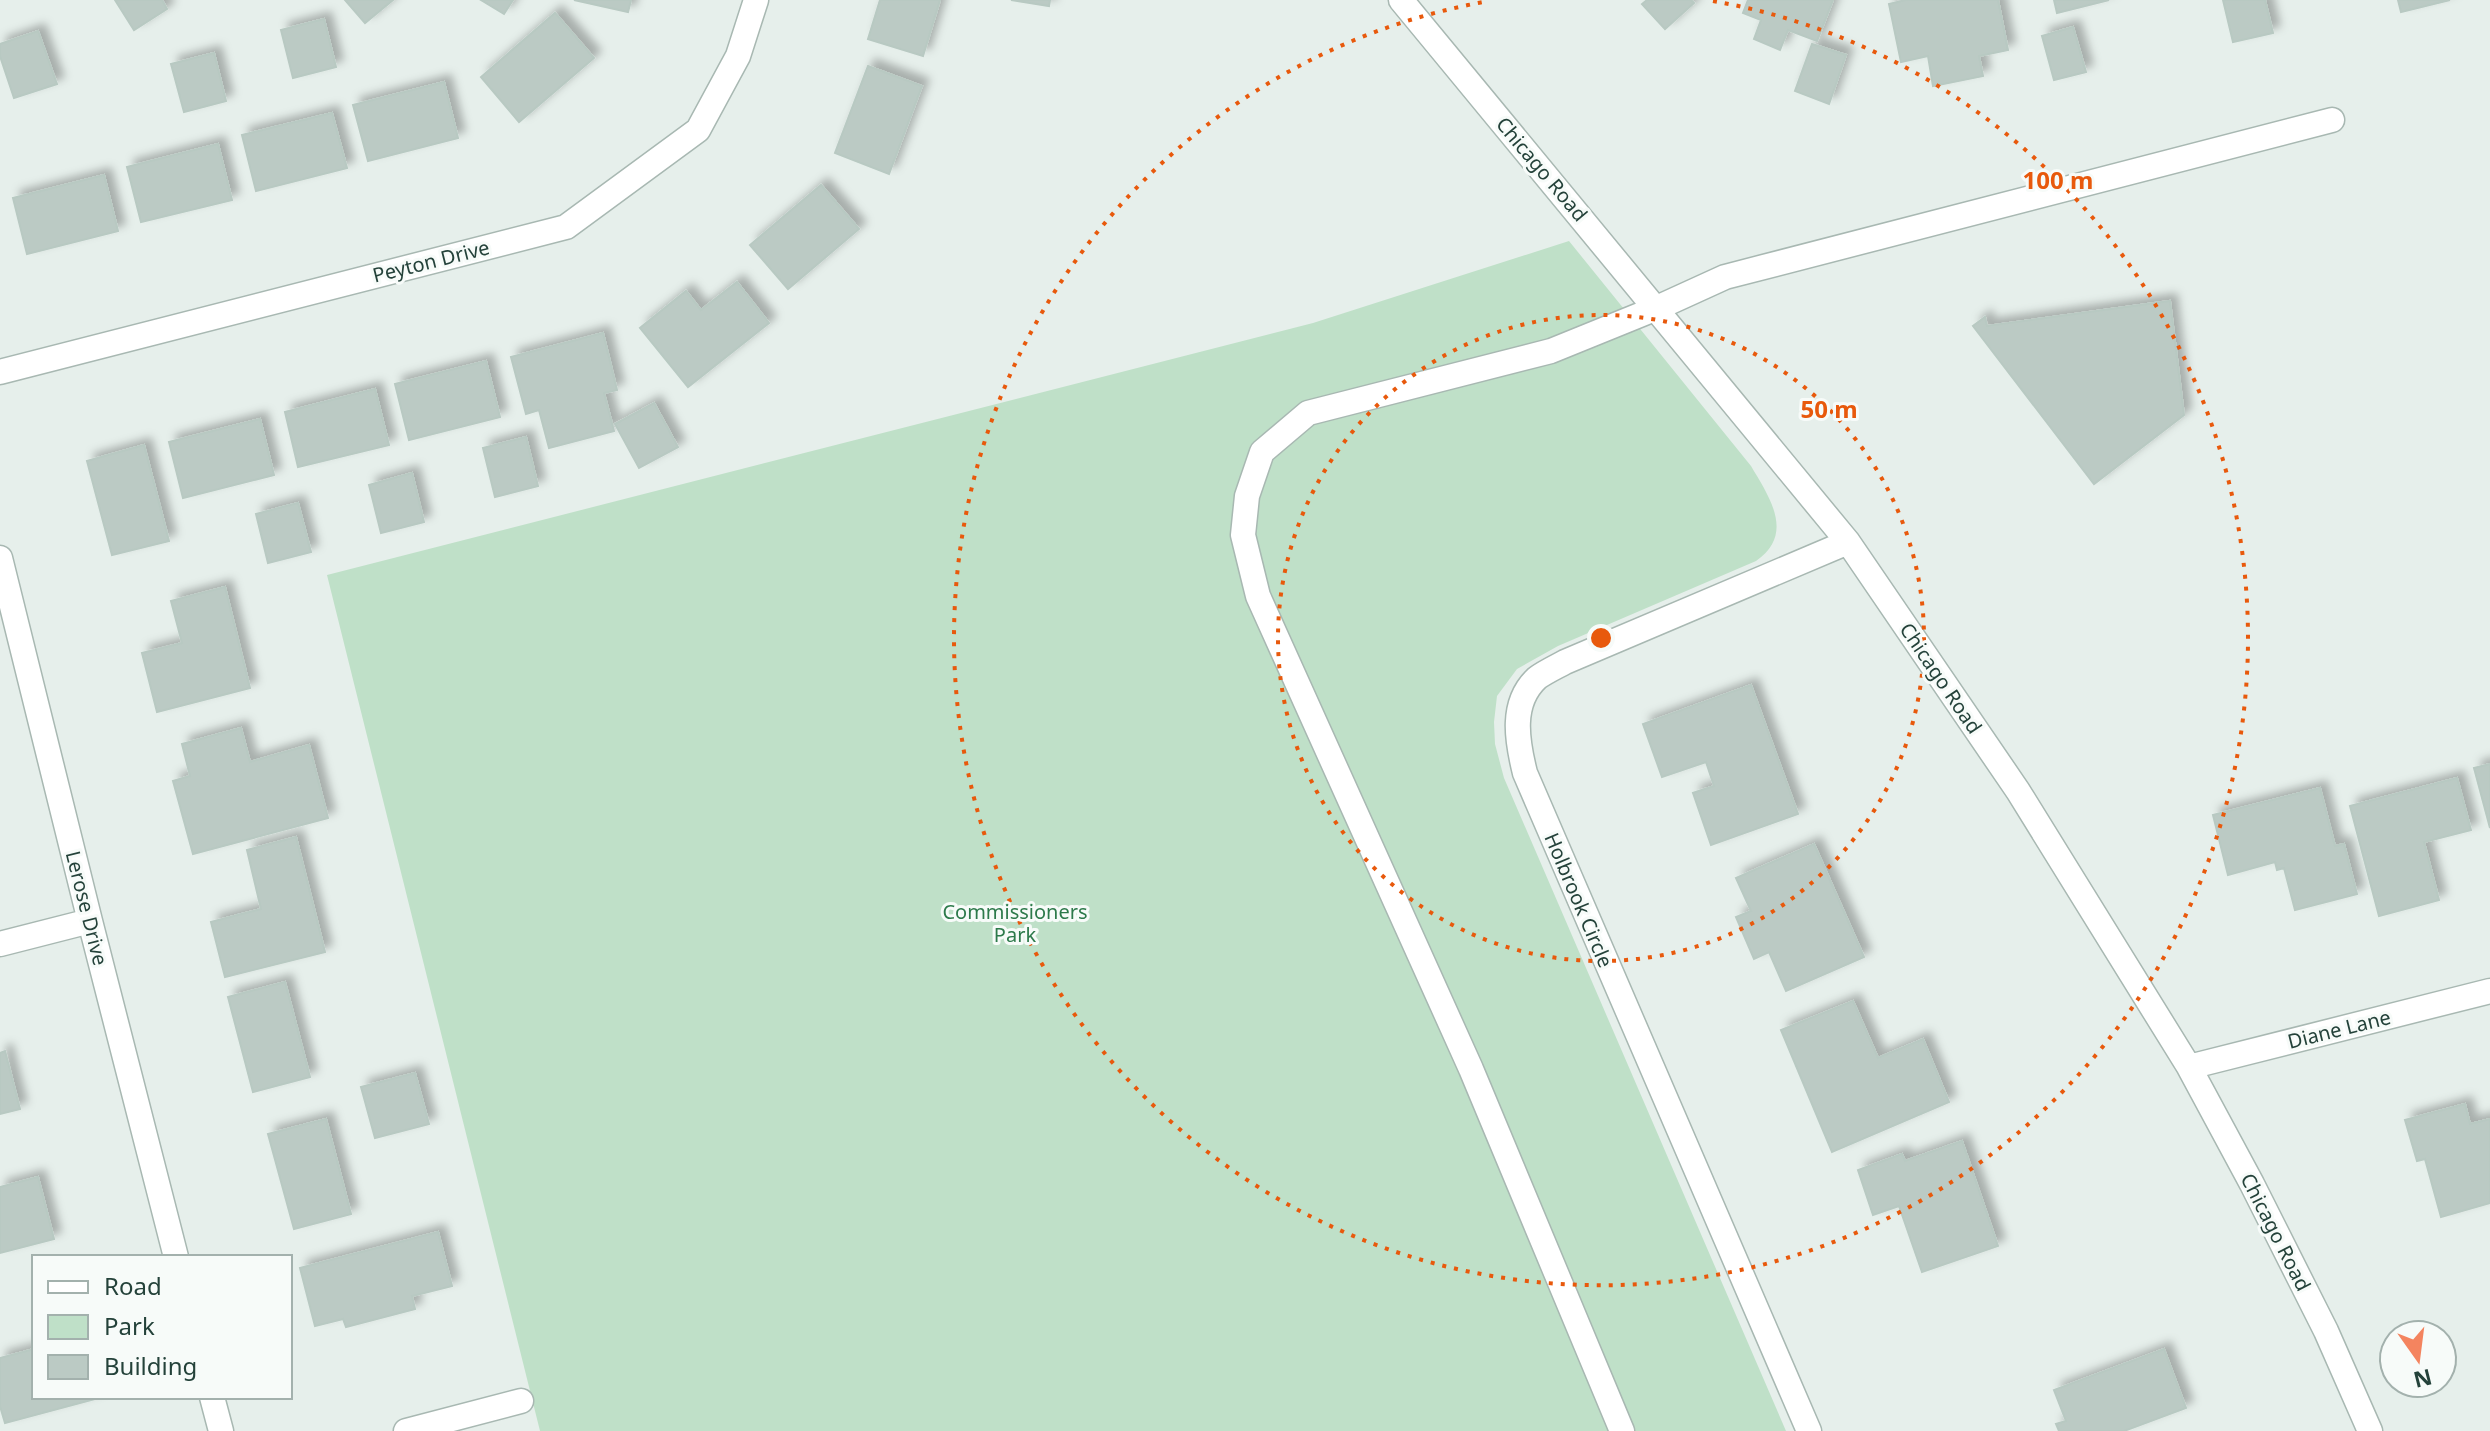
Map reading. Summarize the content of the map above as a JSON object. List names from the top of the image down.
{
  "streets": {
    "street": [
      "Chicago Road",
      "Peyton Drive",
      "Holbrook Circle",
      "Lerose Drive",
      "Diane Lane"
    ]
  },
  "crossings": [
    ["Chicago Road", "Holbrook Circle"],
    ["Chicago Road", "Diane Lane"]
  ],
  "parks": ["Commissioners Park"],
  "legend": ["Road", "Park", "Building"],
  "north": "bottom",
  "rings": ["100 m", "50 m"]
}
